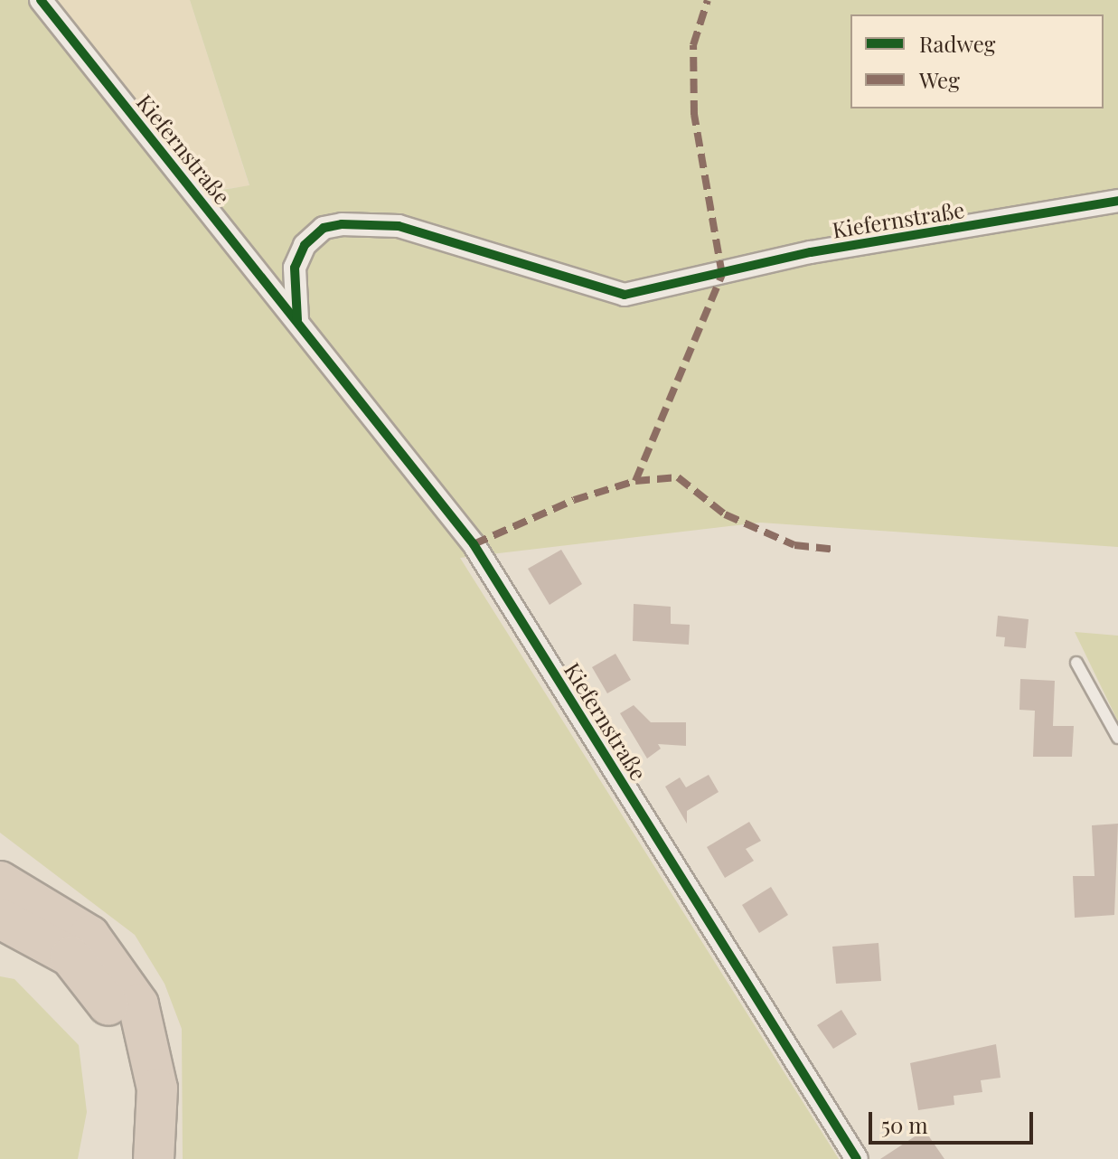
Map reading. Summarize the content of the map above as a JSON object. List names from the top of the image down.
{
  "streets": {
    "street": ["Kiefernstraße"]
  },
  "legend": ["Radweg", "Weg"],
  "scale_bar": "50 m"
}
